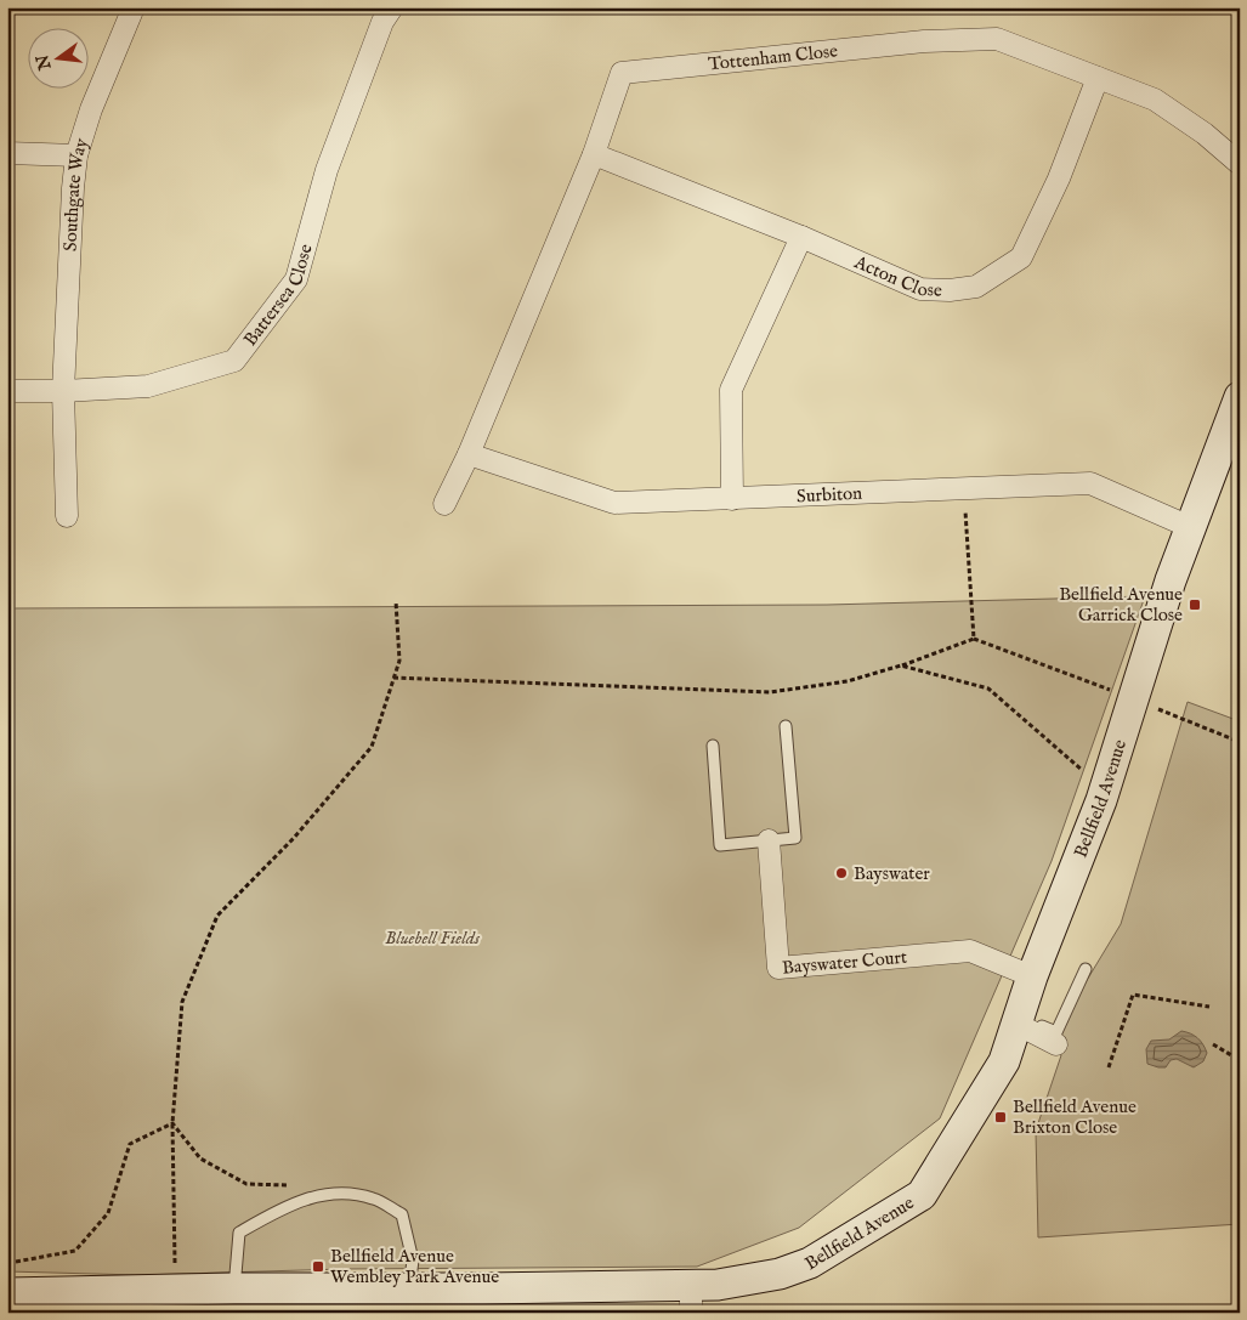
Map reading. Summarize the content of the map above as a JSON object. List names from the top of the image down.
{
  "streets": {
    "street": [
      "Tottenham Close",
      "Southgate Way",
      "Acton Close",
      "Battersea Close",
      "Surbiton",
      "Bellfield Avenue",
      "Bayswater Court"
    ]
  },
  "crossings": [
    ["Tottenham Close", "Acton Close"],
    ["Southgate Way", "Battersea Close"],
    ["Surbiton", "Bellfield Avenue"],
    ["Bellfield Avenue", "Bayswater Court"]
  ],
  "parks": ["Bluebell Fields"],
  "places": {
    "transit": ["Bellfield Avenue Garrick Close", "Bellfield Avenue Brixton Close", "Bellfield Avenue Wembley Park Avenue"],
    "other": ["Bayswater"]
  },
  "north": "left"
}
